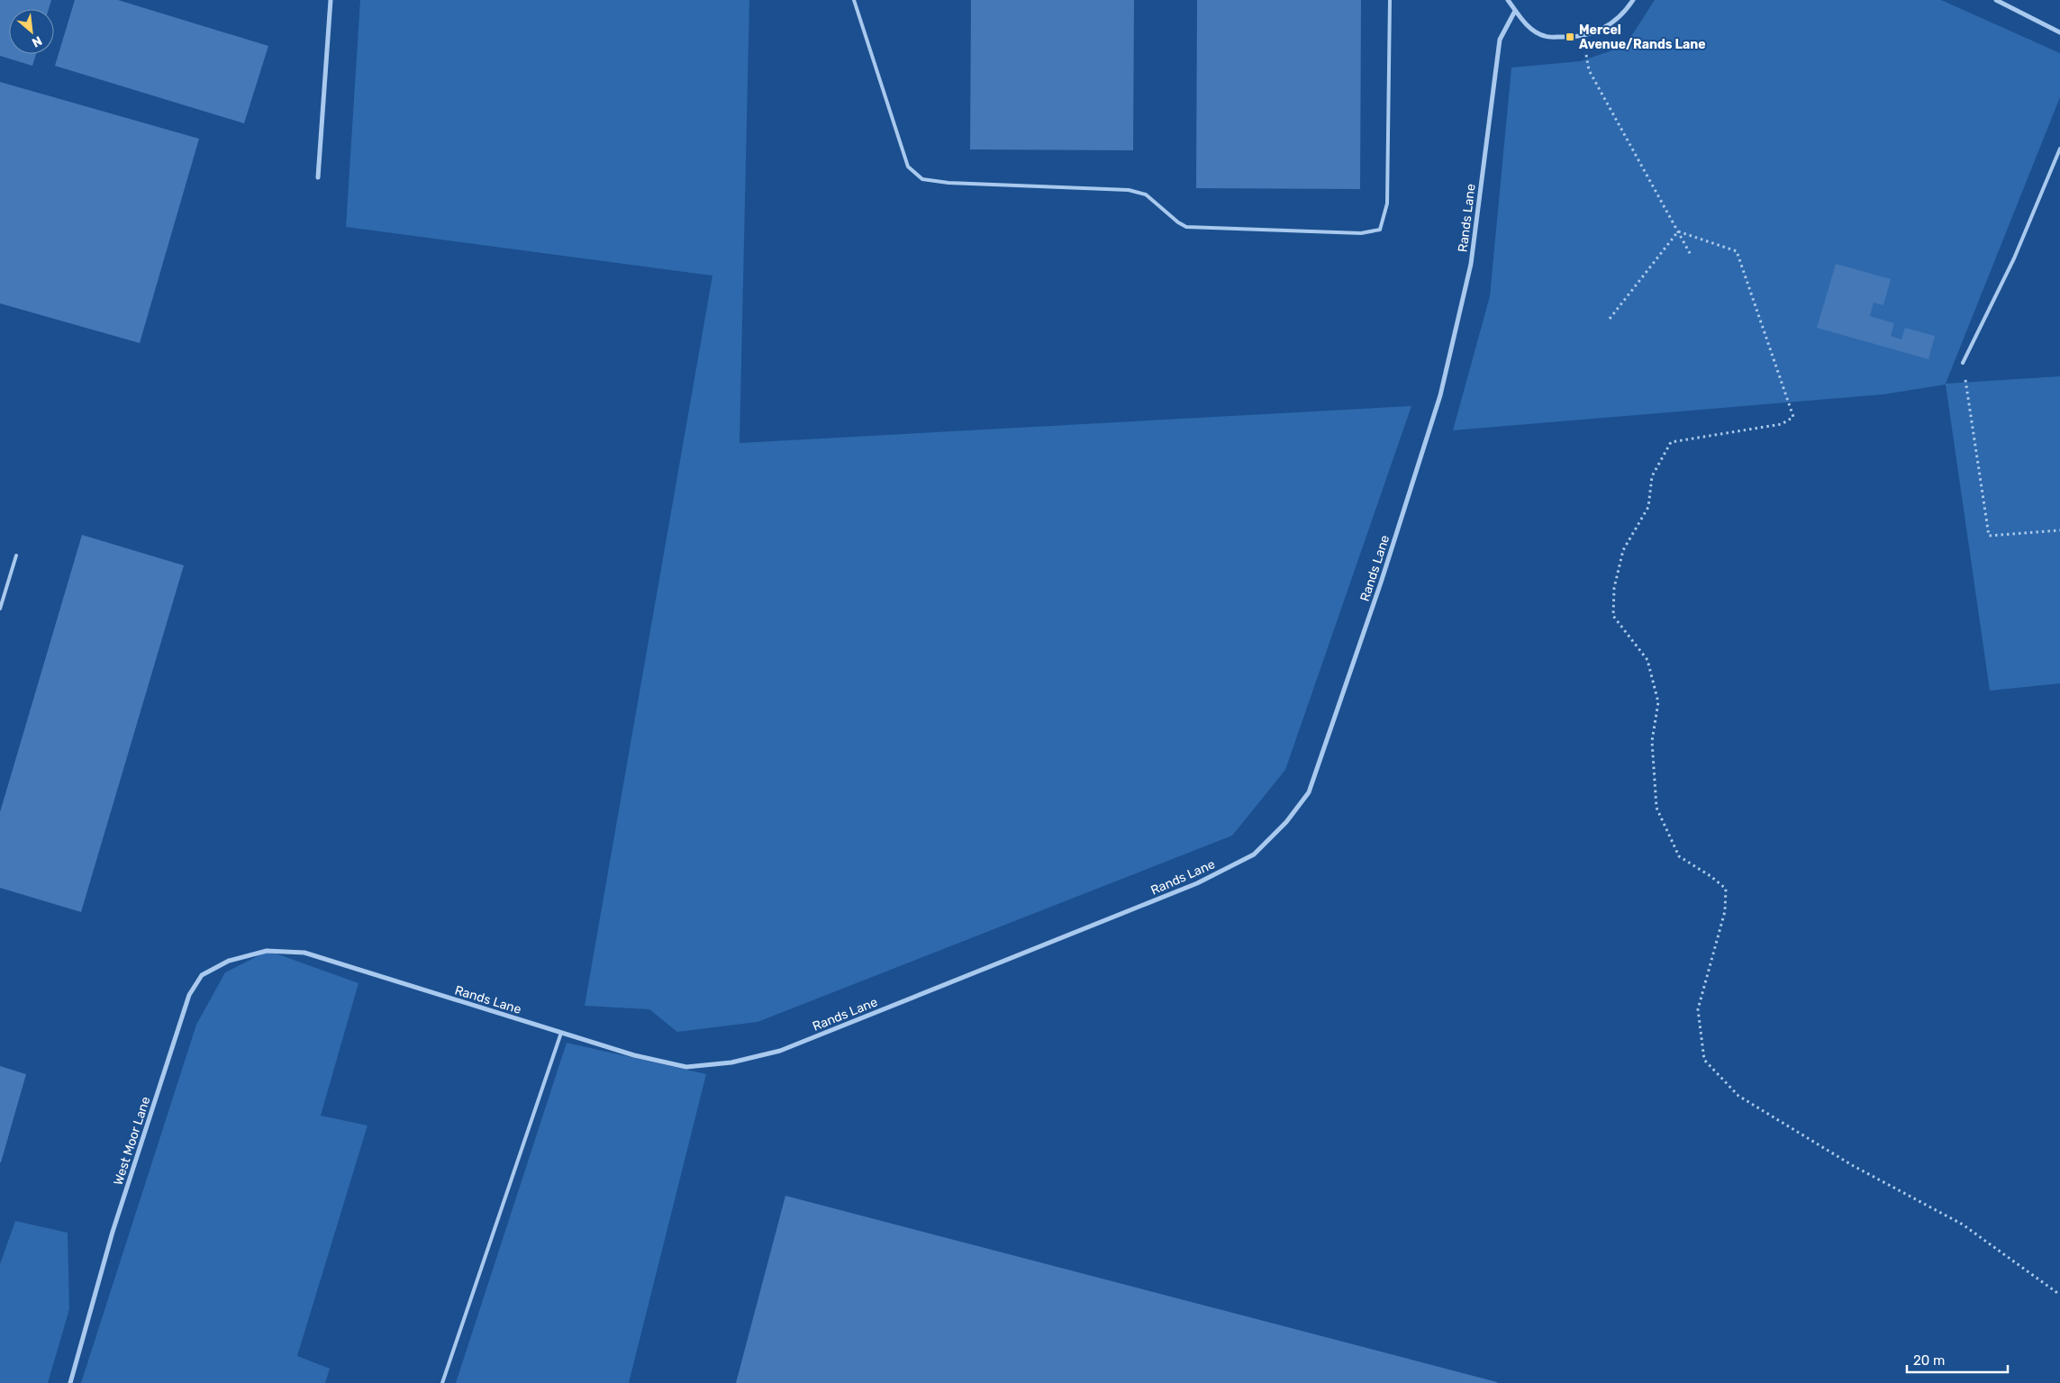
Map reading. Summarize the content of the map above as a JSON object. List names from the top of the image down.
{
  "streets": {
    "street": ["Rands Lane", "West Moor Lane"]
  },
  "crossings": [
    ["Rands Lane", "West Moor Lane"]
  ],
  "places": {
    "transit": ["Mercel Avenue/Rands Lane"]
  },
  "scale_bar": "20 m",
  "north": "bottom right"
}
